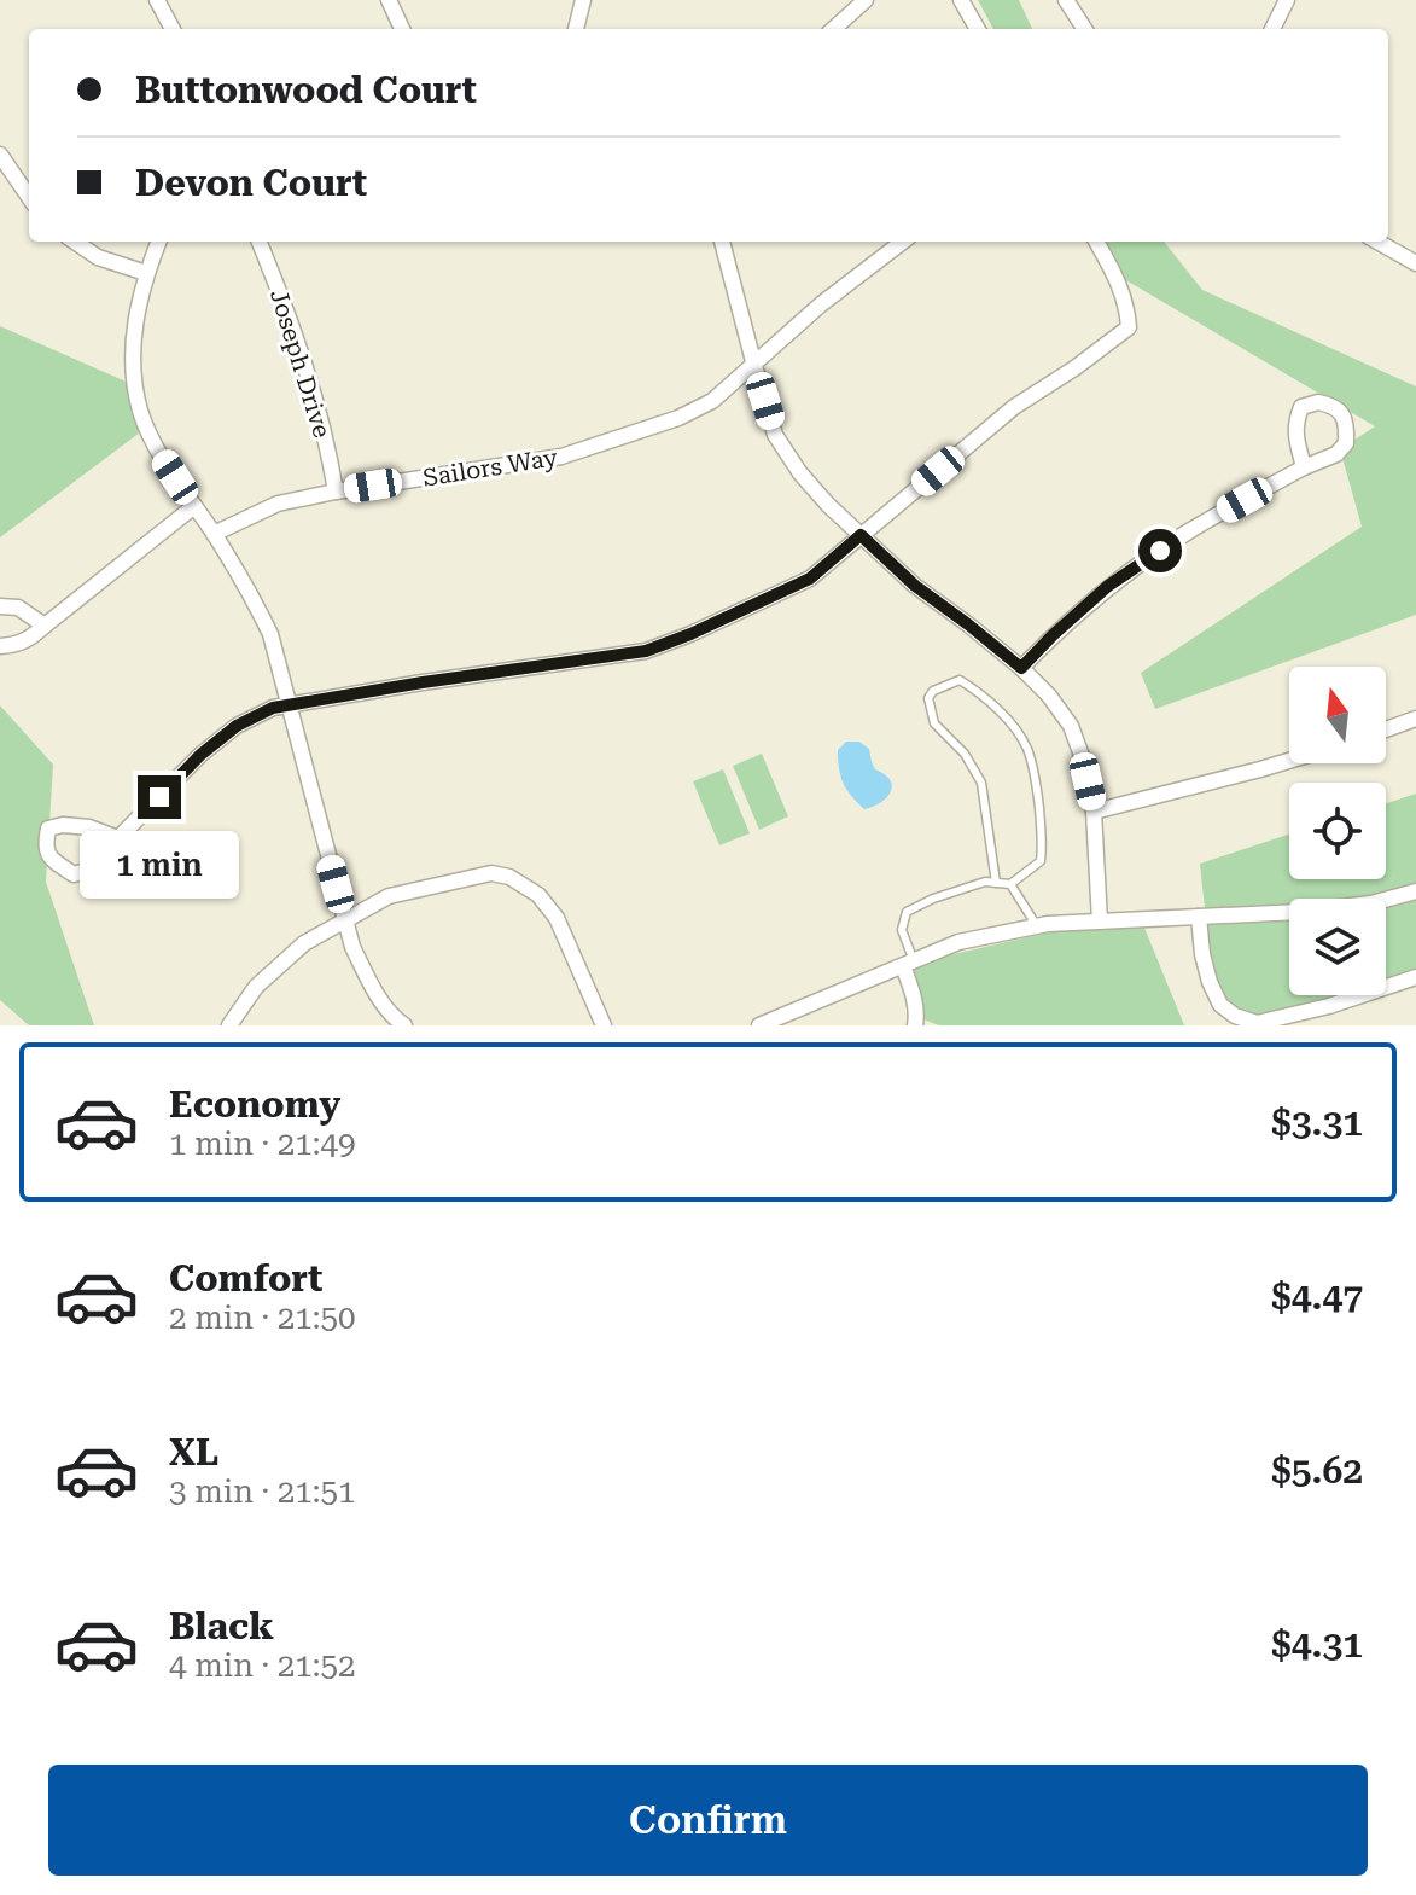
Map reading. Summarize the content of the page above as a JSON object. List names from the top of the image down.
{
  "streets": {
    "street": ["Joseph Drive", "Sailors Way"]
  },
  "crossings": [
    ["Joseph Drive", "Sailors Way"]
  ],
  "north": "top",
  "page": {
    "banner": ["Buttonwood Court", "Devon Court"],
    "bubble": "1 min",
    "list": [
      {
        "name": "Economy",
        "note": "1 min · 21:49",
        "value": "$3.31"
      },
      {
        "name": "Comfort",
        "note": "2 min · 21:50",
        "value": "$4.47"
      },
      {
        "name": "XL",
        "note": "3 min · 21:51",
        "value": "$5.62"
      },
      {
        "name": "Black",
        "note": "4 min · 21:52",
        "value": "$4.31"
      }
    ],
    "buttons": "Confirm"
  }
}
